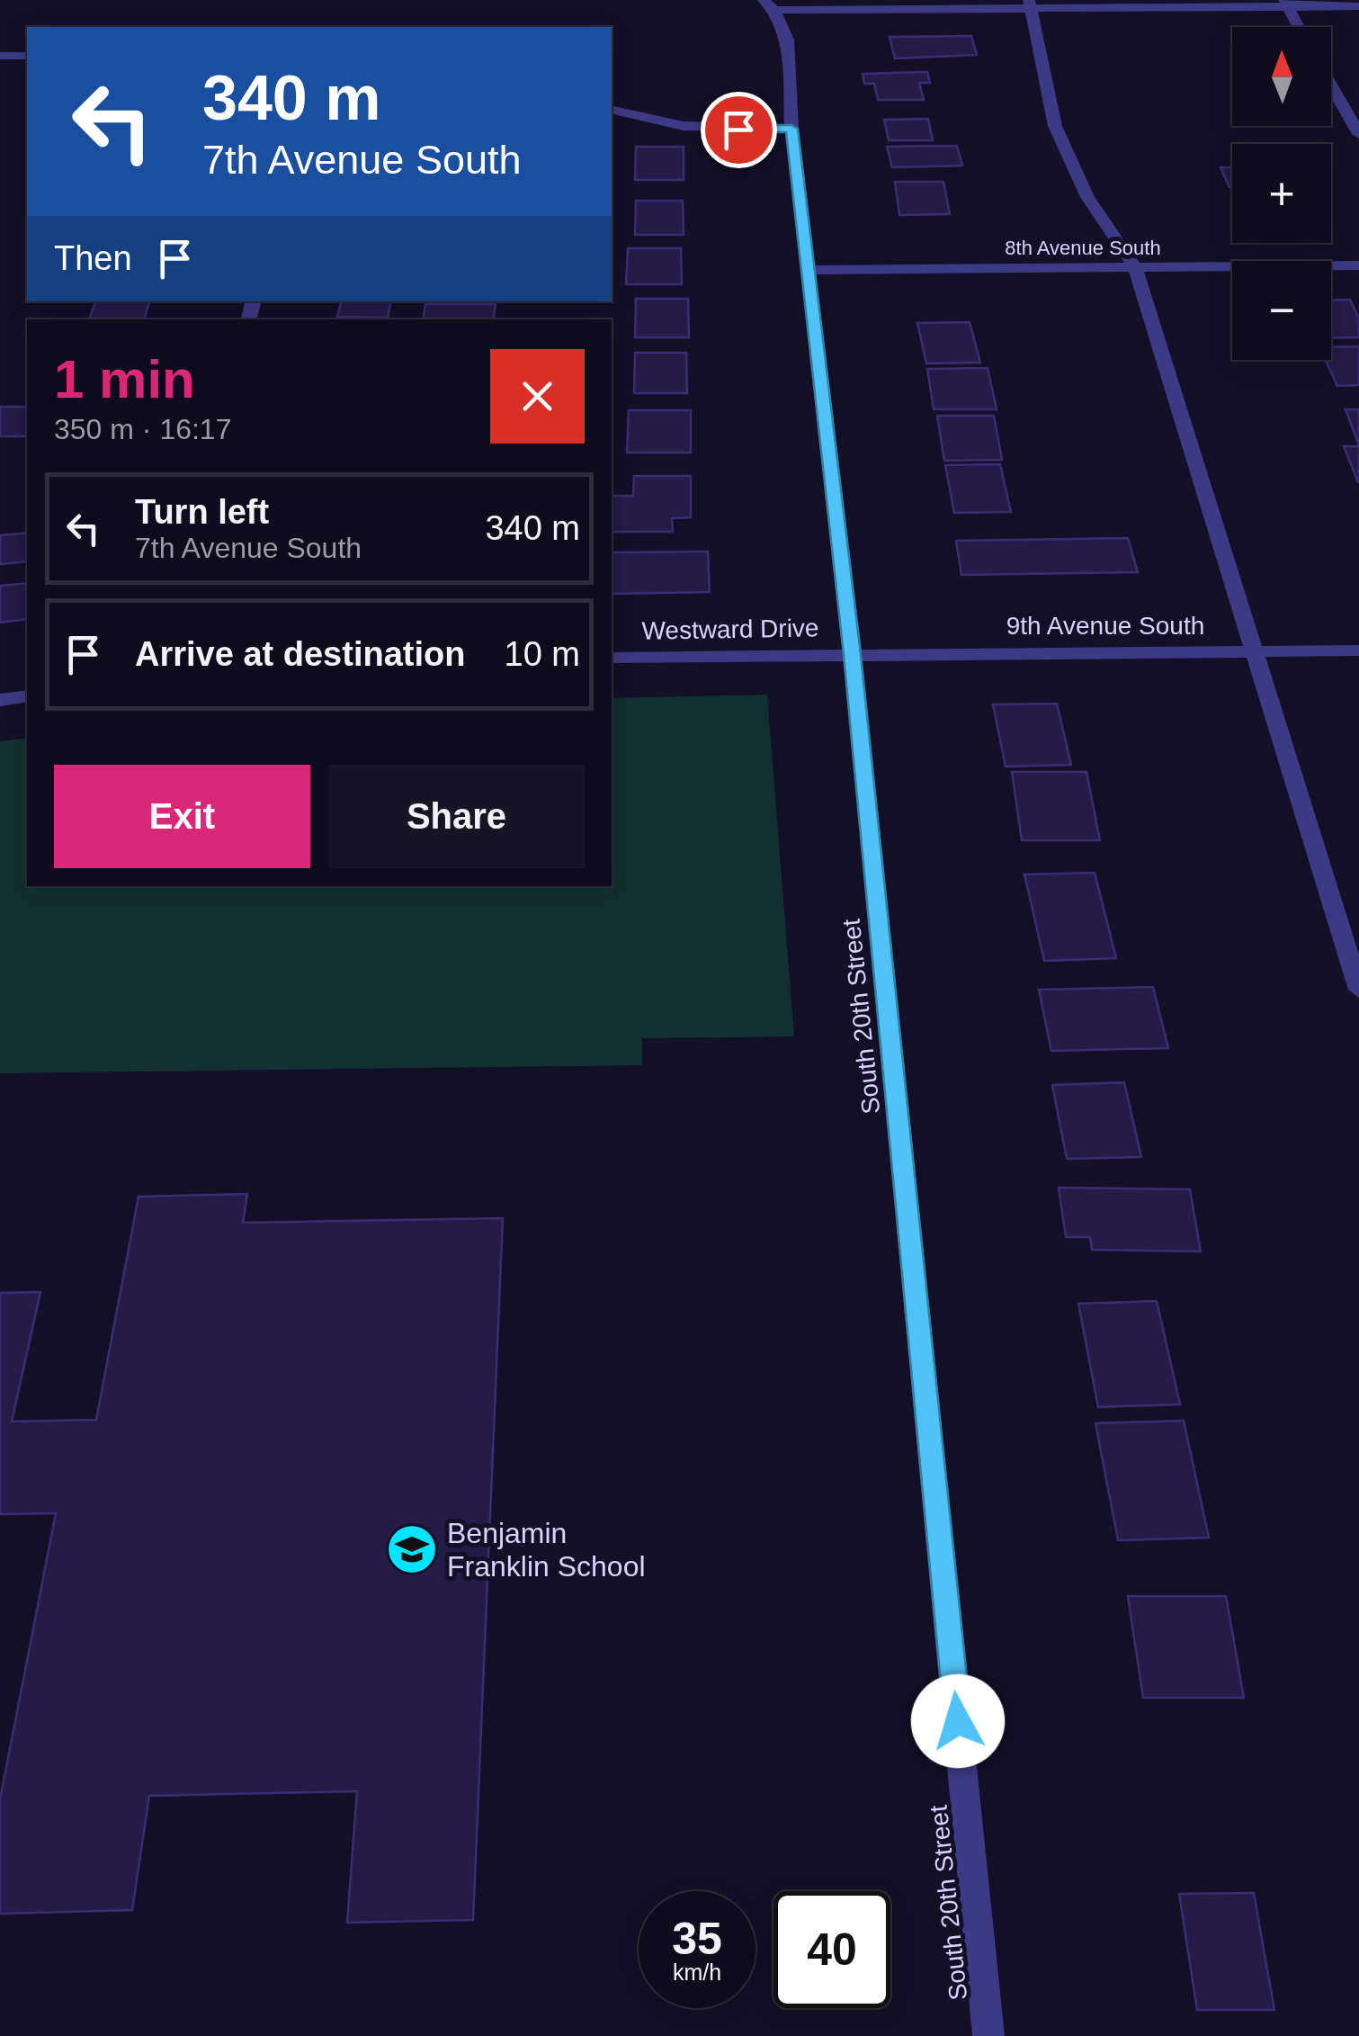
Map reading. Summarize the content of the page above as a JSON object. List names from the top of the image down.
{
  "streets": {
    "street": [
      "8th Avenue South",
      "9th Avenue South",
      "Westward Drive",
      "South 20th Street"
    ]
  },
  "crossings": [
    ["8th Avenue South", "South 20th Street"],
    ["9th Avenue South", "Westward Drive"],
    ["9th Avenue South", "South 20th Street"],
    ["Westward Drive", "South 20th Street"]
  ],
  "places": {
    "school or university": ["Benjamin Franklin School"]
  },
  "north": "top",
  "page": {
    "map_buttons": ["+", "−"],
    "turn": ["340 m", "7th Avenue South"],
    "then": "Then",
    "heading": ["1 min", "350 m · 16:17"],
    "list": [
      {
        "name": "Turn left",
        "note": "7th Avenue South",
        "value": "340 m"
      },
      {
        "name": "Arrive at destination",
        "value": "10 m"
      }
    ],
    "buttons": ["Exit", "Share"],
    "speed": "35 km/h",
    "limit": "40"
  }
}
